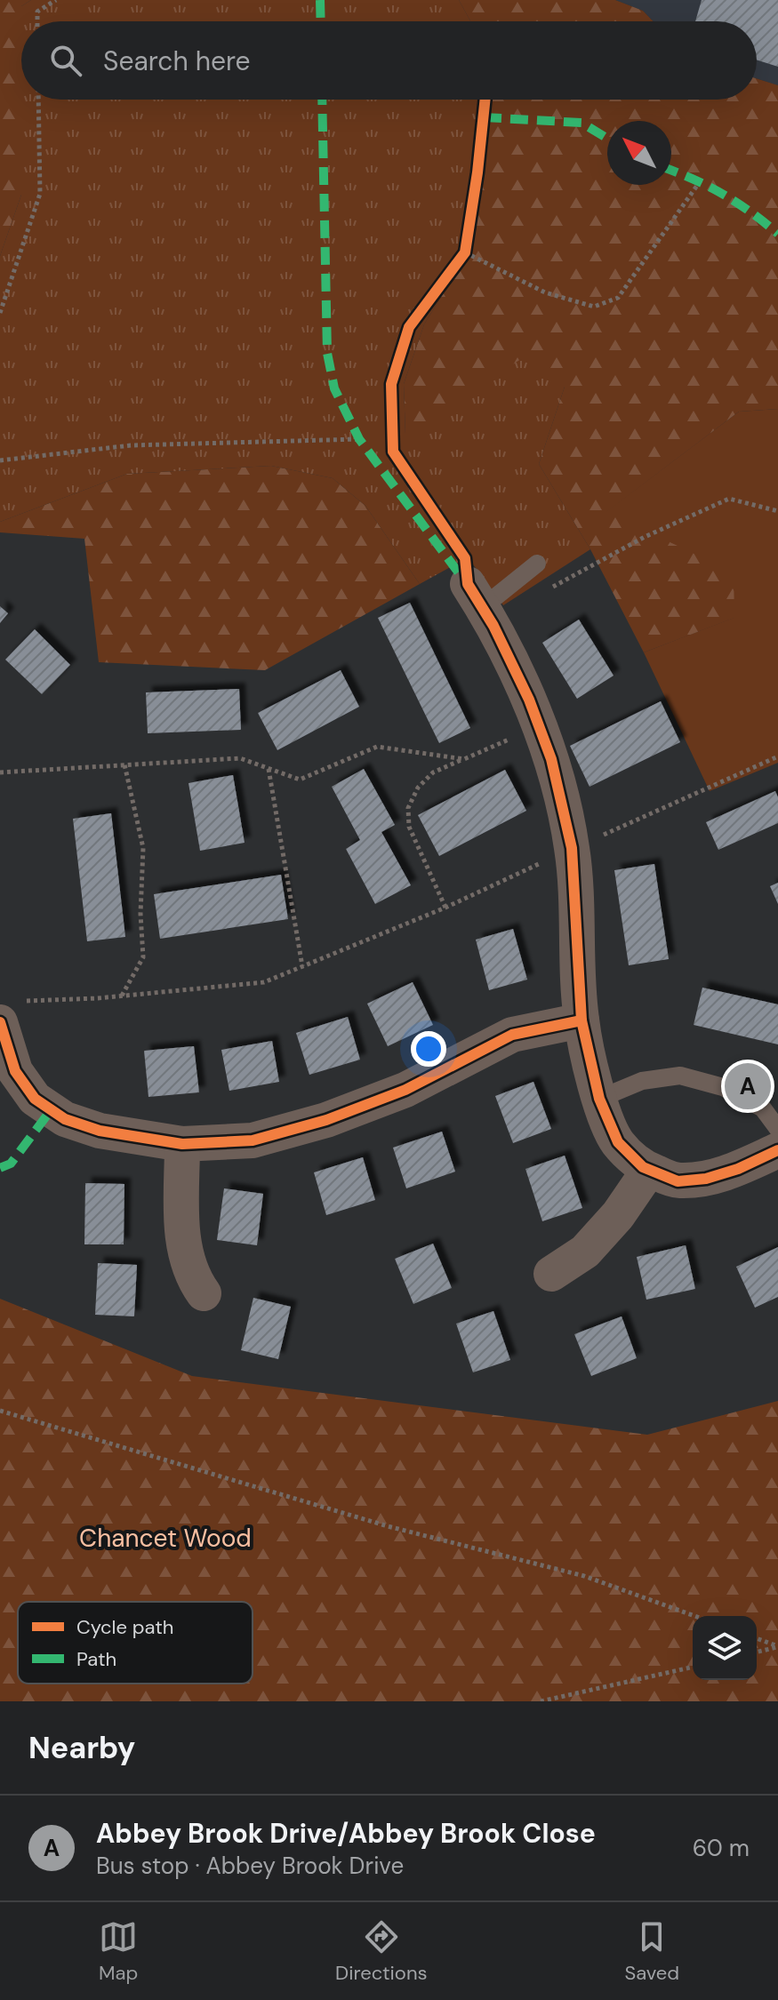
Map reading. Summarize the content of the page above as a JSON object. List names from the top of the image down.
{
  "parks": ["Chancet Wood"],
  "legend": ["Cycle path", "Path"],
  "north": "top left",
  "page": {
    "search": "Search here",
    "pins": "A",
    "heading": "Nearby",
    "list": [
      {
        "mark": "A",
        "name": "Abbey Brook Drive/Abbey Brook Close",
        "note": "Bus stop · Abbey Brook Drive",
        "value": "60 m"
      }
    ],
    "nav": ["Map", "Directions", "Saved"]
  }
}
